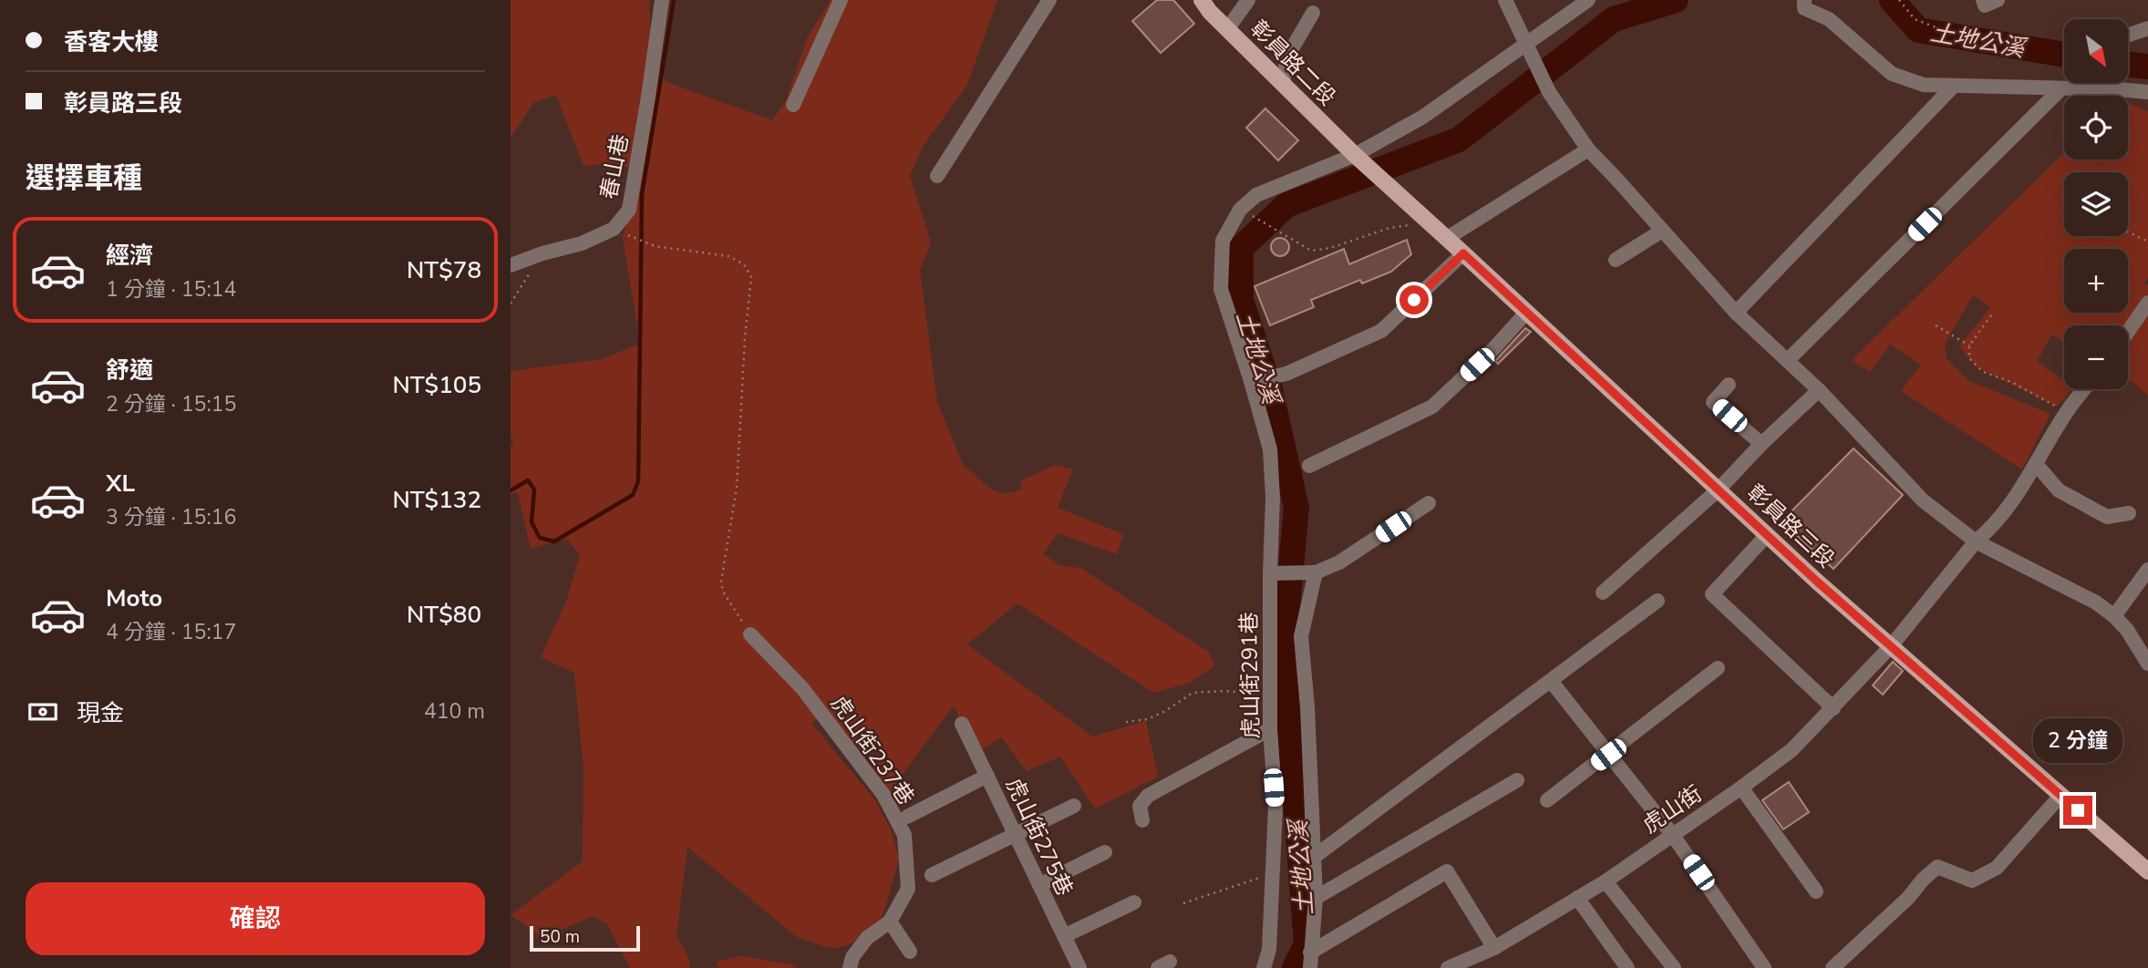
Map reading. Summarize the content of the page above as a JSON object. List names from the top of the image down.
{
  "streets": {
    "main road": ["彰員路二段", "彰員路三段"],
    "street": [
      "春山巷",
      "虎山街291巷",
      "虎山街237巷",
      "虎山街",
      "虎山街275巷"
    ]
  },
  "crossings": [
    ["彰員路二段", "彰員路三段"],
    ["彰員路二段", "虎山街291巷"],
    ["彰員路三段", "虎山街"]
  ],
  "water": ["土地公溪"],
  "scale_bar": "50 m",
  "north": "bottom right",
  "page": {
    "banner": ["香客大樓", "彰員路三段"],
    "map_buttons": ["+", "−"],
    "heading": "選擇車種",
    "list": [
      {
        "name": "經濟",
        "note": "1 分鐘 · 15:14",
        "value": "NT$78"
      },
      {
        "name": "舒適",
        "note": "2 分鐘 · 15:15",
        "value": "NT$105"
      },
      {
        "name": "XL",
        "note": "3 分鐘 · 15:16",
        "value": "NT$132"
      },
      {
        "name": "Moto",
        "note": "4 分鐘 · 15:17",
        "value": "NT$80"
      }
    ],
    "pay": ["現金", "410 m"],
    "bubble": "2 分鐘",
    "buttons": "確認",
    "scale": "50 m"
  }
}
